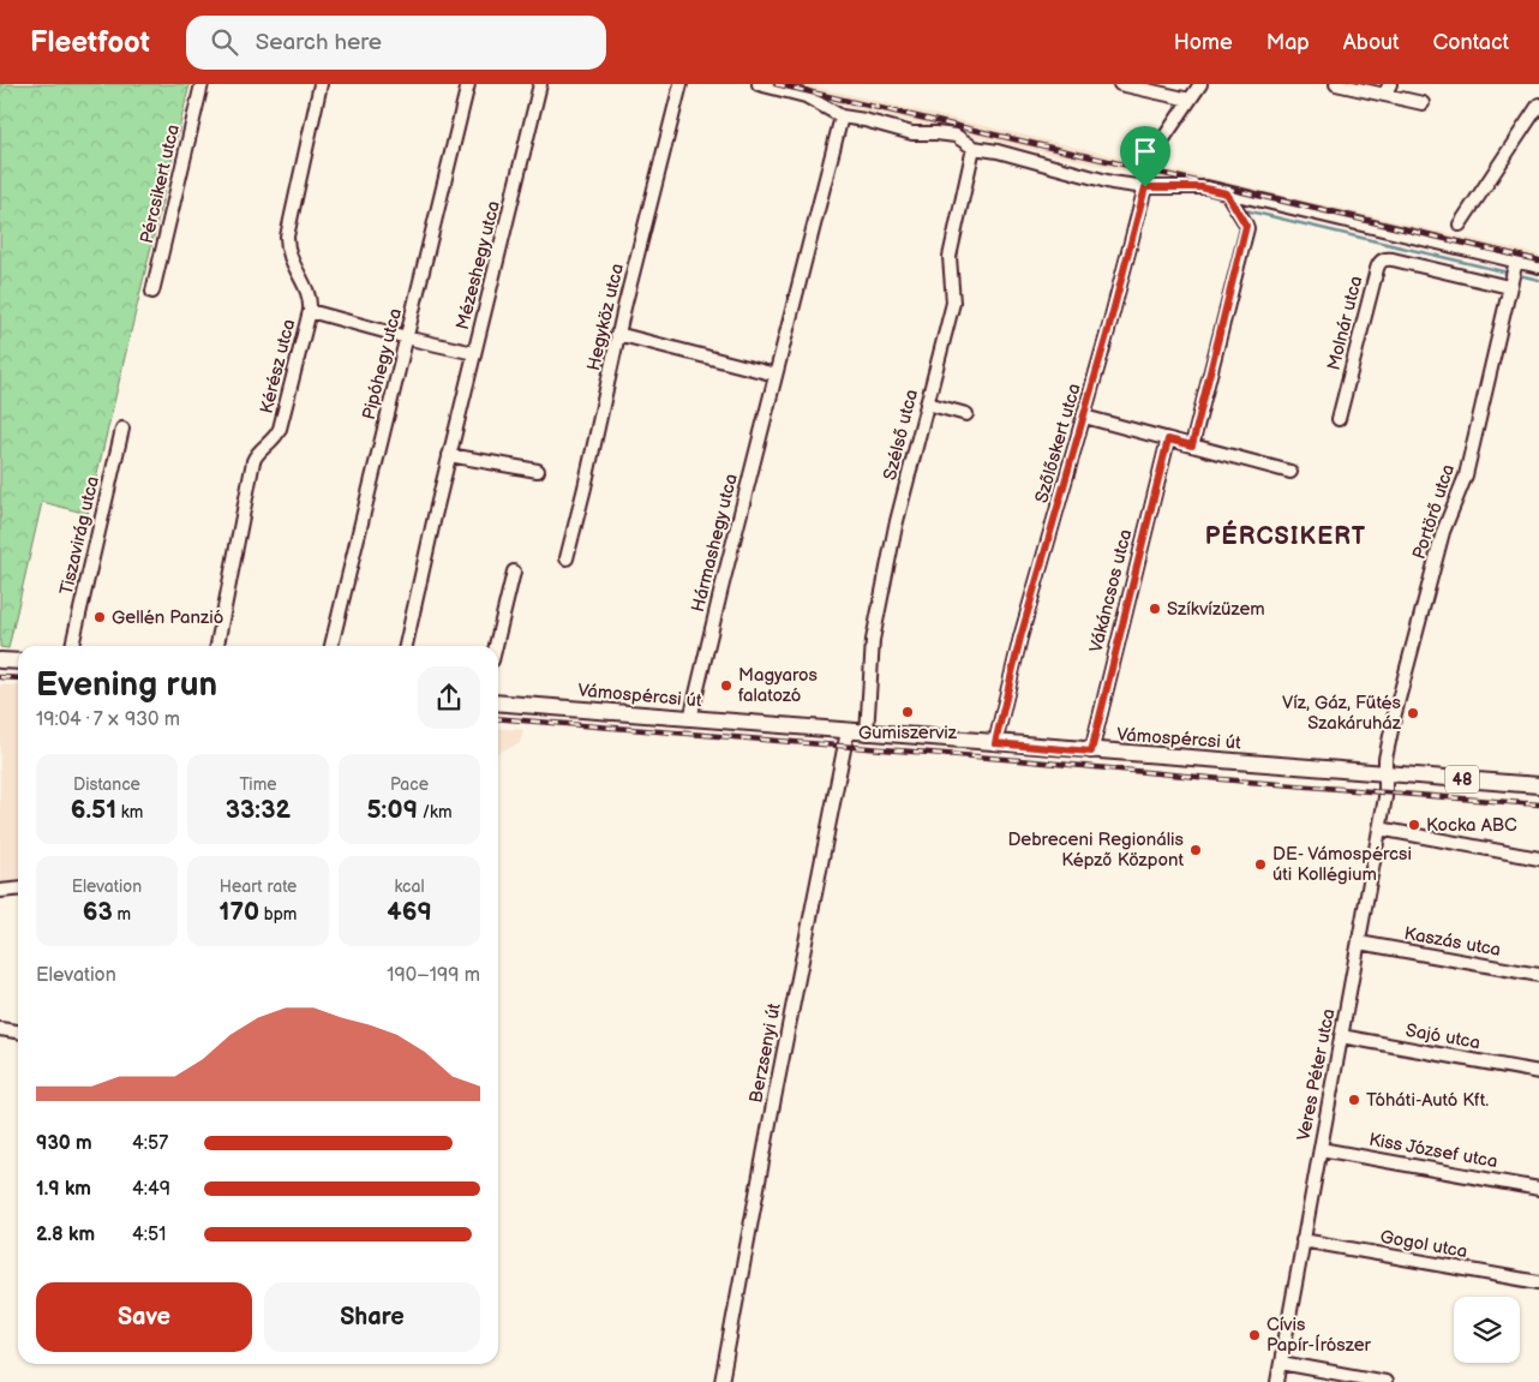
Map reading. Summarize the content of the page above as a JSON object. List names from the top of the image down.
{
  "streets": {
    "main road": ["Vámospércsi út", "48"],
    "street": [
      "Pércsikert utca",
      "Mézeshegy utca",
      "Hegyköz utca",
      "Molnár utca",
      "Pipóhegy utca",
      "Kérész utca",
      "Szélső utca",
      "Szőlőskert utca",
      "Portörő utca",
      "Tiszavirág utca",
      "Hármashegy utca",
      "Vákáncsos utca",
      "Kaszás utca",
      "Sajó utca",
      "Berzsenyi út",
      "Veres Péter utca",
      "Kiss József utca",
      "Gogol utca"
    ]
  },
  "crossings": [
    ["Molnár utca", "Portörő utca"],
    ["Szélső utca", "Vámospércsi út"],
    ["Szőlőskert utca", "Vámospércsi út"],
    ["Portörő utca", "Vámospércsi út"],
    ["Portörő utca", "Veres Péter utca"],
    ["Hármashegy utca", "Vámospércsi út"],
    ["Vákáncsos utca", "Vámospércsi út"],
    ["Vámospércsi út", "Berzsenyi út"],
    ["Vámospércsi út", "Veres Péter utca"],
    ["Kaszás utca", "Veres Péter utca"],
    ["Sajó utca", "Veres Péter utca"],
    ["Veres Péter utca", "Kiss József utca"],
    ["Veres Péter utca", "Gogol utca"]
  ],
  "districts": ["PÉRCSIKERT"],
  "places": [
    "Szíkvízüzem",
    "Gellén Panzió",
    "Magyaros falatozó",
    "Gumiszerviz",
    "Víz, Gáz, Fűtés Szakáruház",
    "Kocka ABC",
    "Debreceni Regionális Képző Központ",
    "DE- Vámospércsi úti Kollégium",
    "Tóháti-Autó Kft.",
    "Cívis Papír-Írószer"
  ],
  "page": {
    "header": "Fleetfoot",
    "search": "Search here",
    "nav": [
      "Home",
      "Map",
      "About",
      "Contact"
    ],
    "heading": ["Evening run", "19:04 · 7 × 930 m"],
    "stats": [
      ["Distance", "6.51 km"],
      ["Time", "33:32"],
      ["Pace", "5:09 /km"],
      ["Elevation", "63 m"],
      ["Heart rate", "170 bpm"],
      ["kcal", "469"]
    ],
    "chart": ["Elevation", "190–199 m"],
    "list": [
      {
        "name": "930 m",
        "note": "4:57"
      },
      {
        "name": "1.9 km",
        "note": "4:49"
      },
      {
        "name": "2.8 km",
        "note": "4:51"
      }
    ],
    "buttons": ["Save", "Share"]
  }
}
